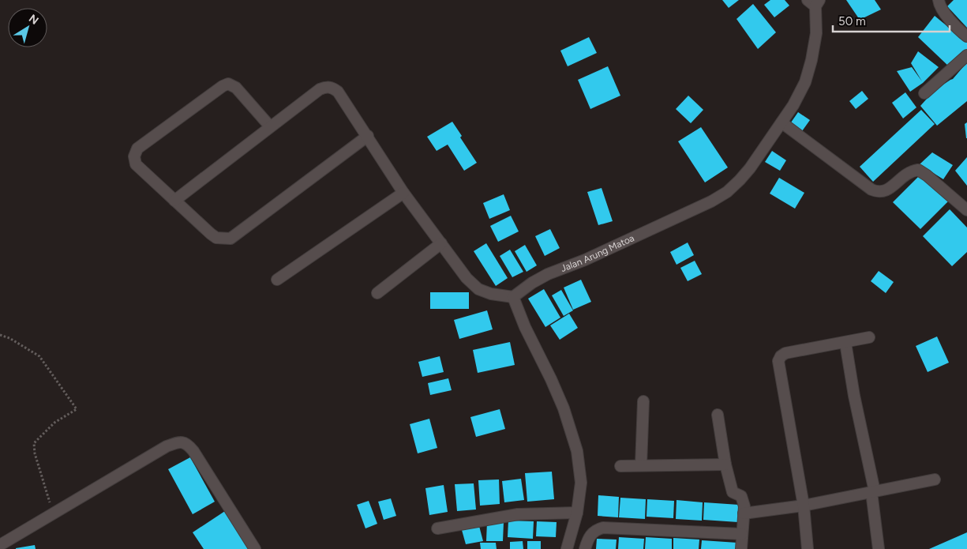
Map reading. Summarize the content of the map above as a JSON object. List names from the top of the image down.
{
  "streets": {
    "street": ["Jalan Arung Matoa"]
  },
  "scale_bar": "50 m",
  "north": "top right"
}
